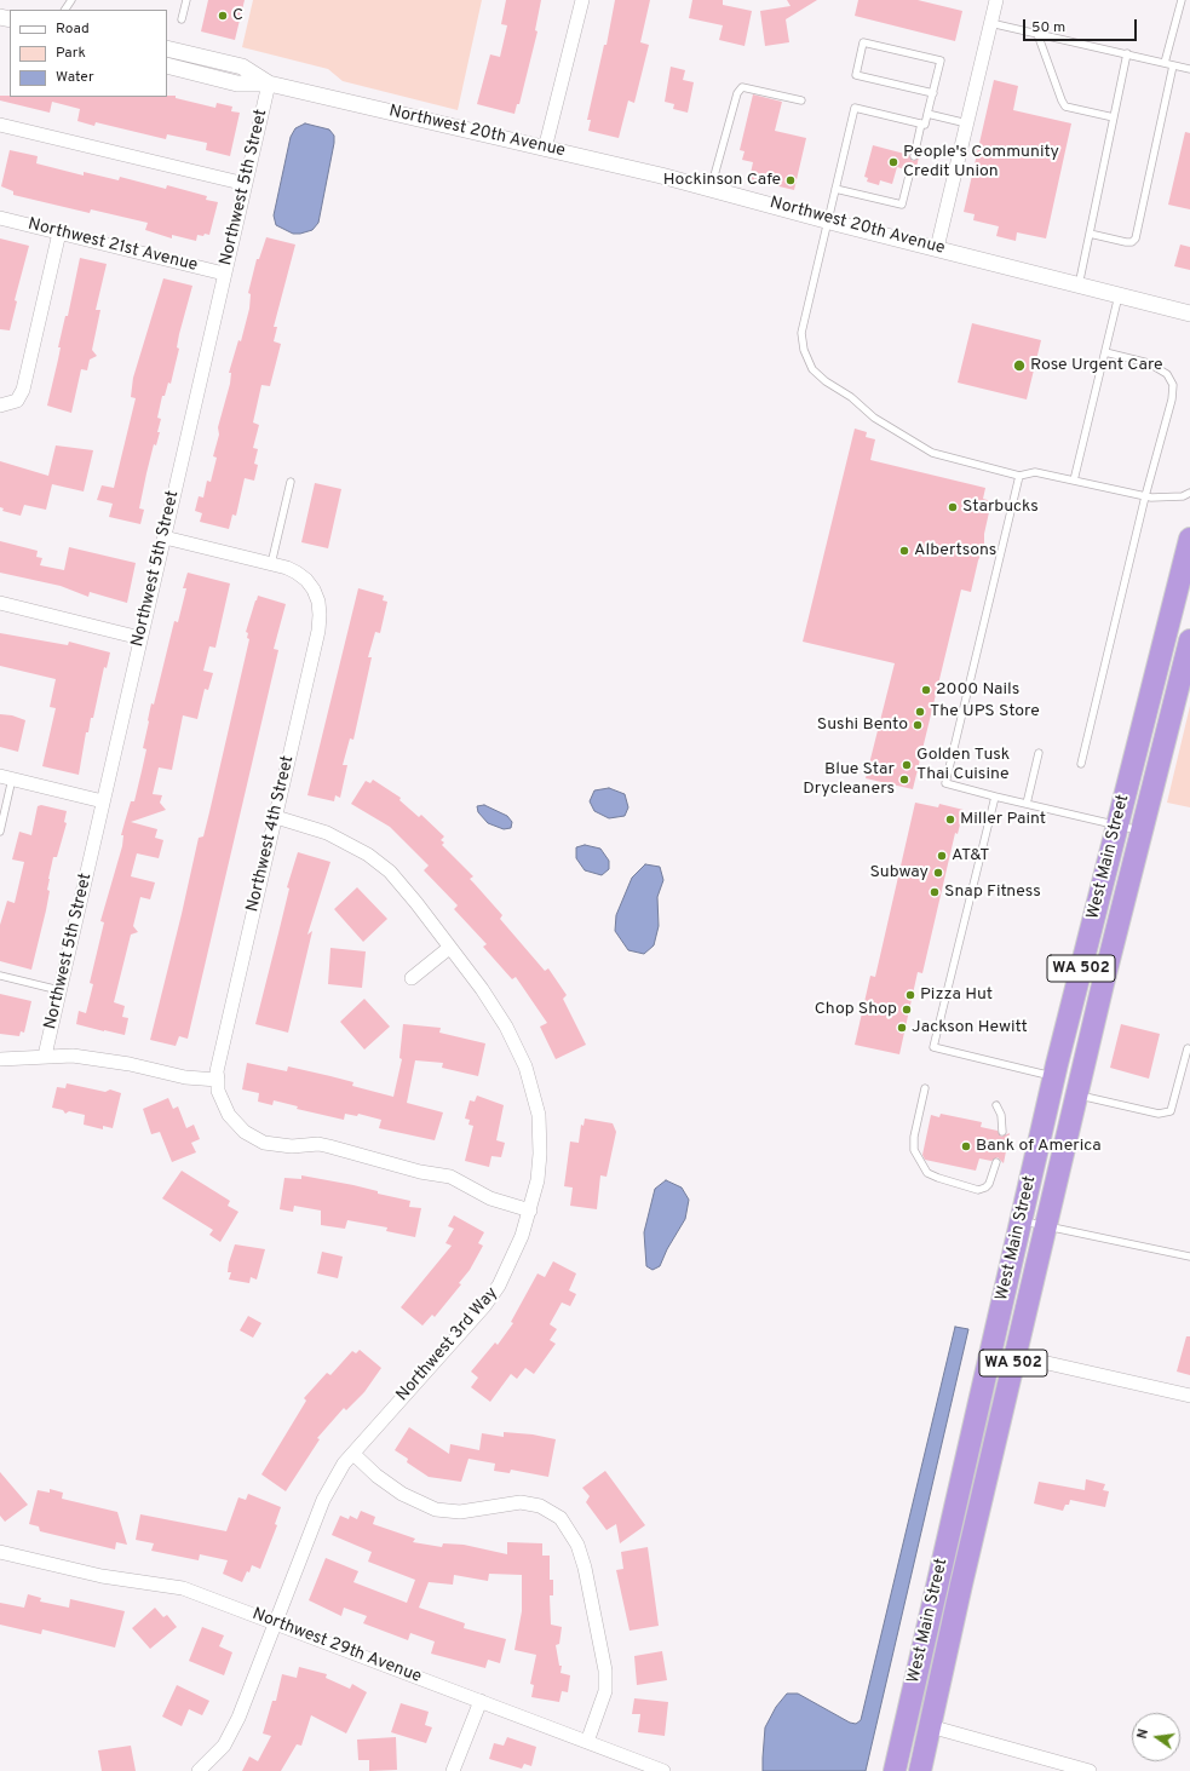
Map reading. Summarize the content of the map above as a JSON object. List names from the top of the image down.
{
  "streets": {
    "highway": ["West Main Street", "WA 502"],
    "street": [
      "Northwest 20th Avenue",
      "Northwest 5th Street",
      "Northwest 21st Avenue",
      "Northwest 4th Street",
      "Northwest 3rd Way",
      "Northwest 29th Avenue"
    ]
  },
  "crossings": [
    ["Northwest 20th Avenue", "Northwest 5th Street"],
    ["Northwest 5th Street", "Northwest 21st Avenue"],
    ["Northwest 4th Street", "Northwest 3rd Way"],
    ["Northwest 3rd Way", "Northwest 29th Avenue"]
  ],
  "places": [
    "C",
    "People's Community Credit Union",
    "Hockinson Cafe",
    "Rose Urgent Care",
    "Starbucks",
    "Albertsons",
    "2000 Nails",
    "The UPS Store",
    "Sushi Bento",
    "Golden Tusk Thai Cuisine",
    "Blue Star Drycleaners",
    "Miller Paint",
    "AT&T",
    "Subway",
    "Snap Fitness",
    "Pizza Hut",
    "Chop Shop",
    "Jackson Hewitt",
    "Bank of America"
  ],
  "legend": ["Road", "Park", "Water"],
  "scale_bar": "50 m",
  "north": "left"
}
